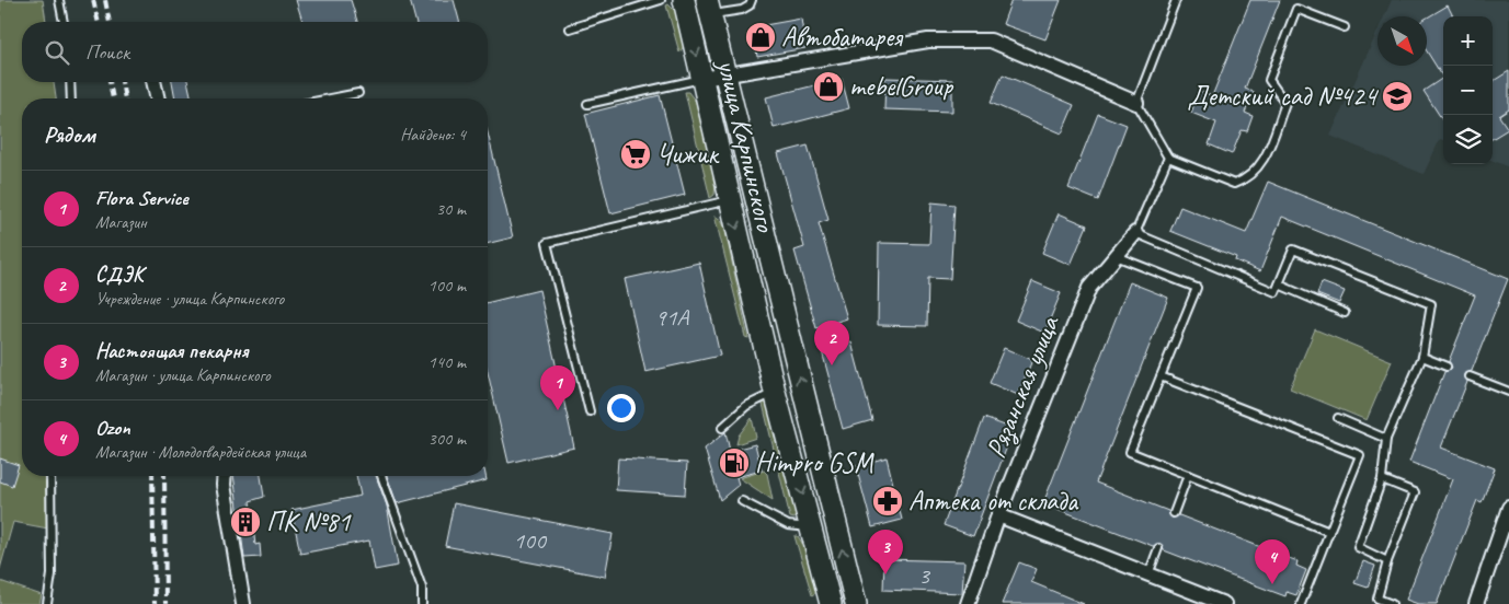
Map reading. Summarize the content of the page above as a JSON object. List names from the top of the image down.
{
  "streets": {
    "main road": ["улица Карпинского"],
    "street": ["Рязанская улица"]
  },
  "places": {
    "shop": ["Автобатарея", "mebelGroup"],
    "school or university": ["Детский сад №424"],
    "supermarket": ["Чижик"],
    "fuel station": ["Himpro GSM"],
    "pharmacy": ["Аптека от склада"],
    "building": ["ПК №81"]
  },
  "house_numbers": ["91А", "100", "3"],
  "north": "bottom right",
  "page": {
    "map_buttons": ["+", "−"],
    "search": "Поиск",
    "heading": ["Рядом", "Найдено: 4"],
    "list": [
      {
        "mark": "1",
        "name": "Flora Service",
        "note": "Магазин",
        "value": "30 m"
      },
      {
        "mark": "2",
        "name": "СДЭК",
        "note": "Учреждение · улица Карпинского",
        "value": "100 m"
      },
      {
        "mark": "3",
        "name": "Настоящая пекарня",
        "note": "Магазин · улица Карпинского",
        "value": "140 m"
      },
      {
        "mark": "4",
        "name": "Ozon",
        "note": "Магазин · Молодогвардейская улица",
        "value": "300 m"
      }
    ],
    "pins": [
      "2",
      "1",
      "3",
      "4"
    ]
  }
}
